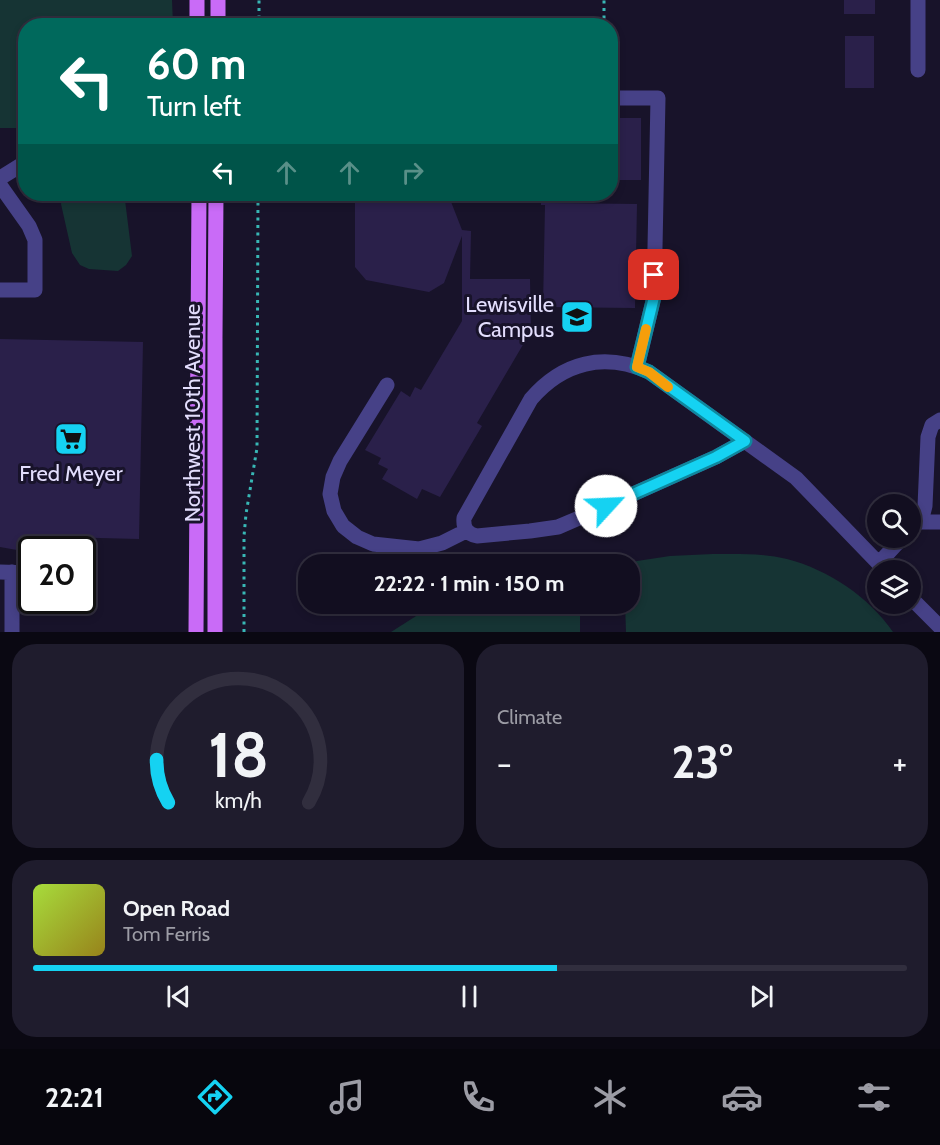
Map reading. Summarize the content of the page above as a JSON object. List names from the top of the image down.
{
  "streets": {
    "main road": ["Northwest 10th Avenue"]
  },
  "places": {
    "school or university": ["Lewisville Campus"],
    "supermarket": ["Fred Meyer"]
  },
  "page": {
    "turn": ["60 m", "Turn left"],
    "limit": "20",
    "trip": "22:22 · 1 min · 150 m",
    "tile": "Climate",
    "heat": ["−", "23°", "+"],
    "song": ["Open Road", "Tom Ferris"],
    "tabs": "22:21",
    "gauge": ["18", "km/h"]
  }
}
